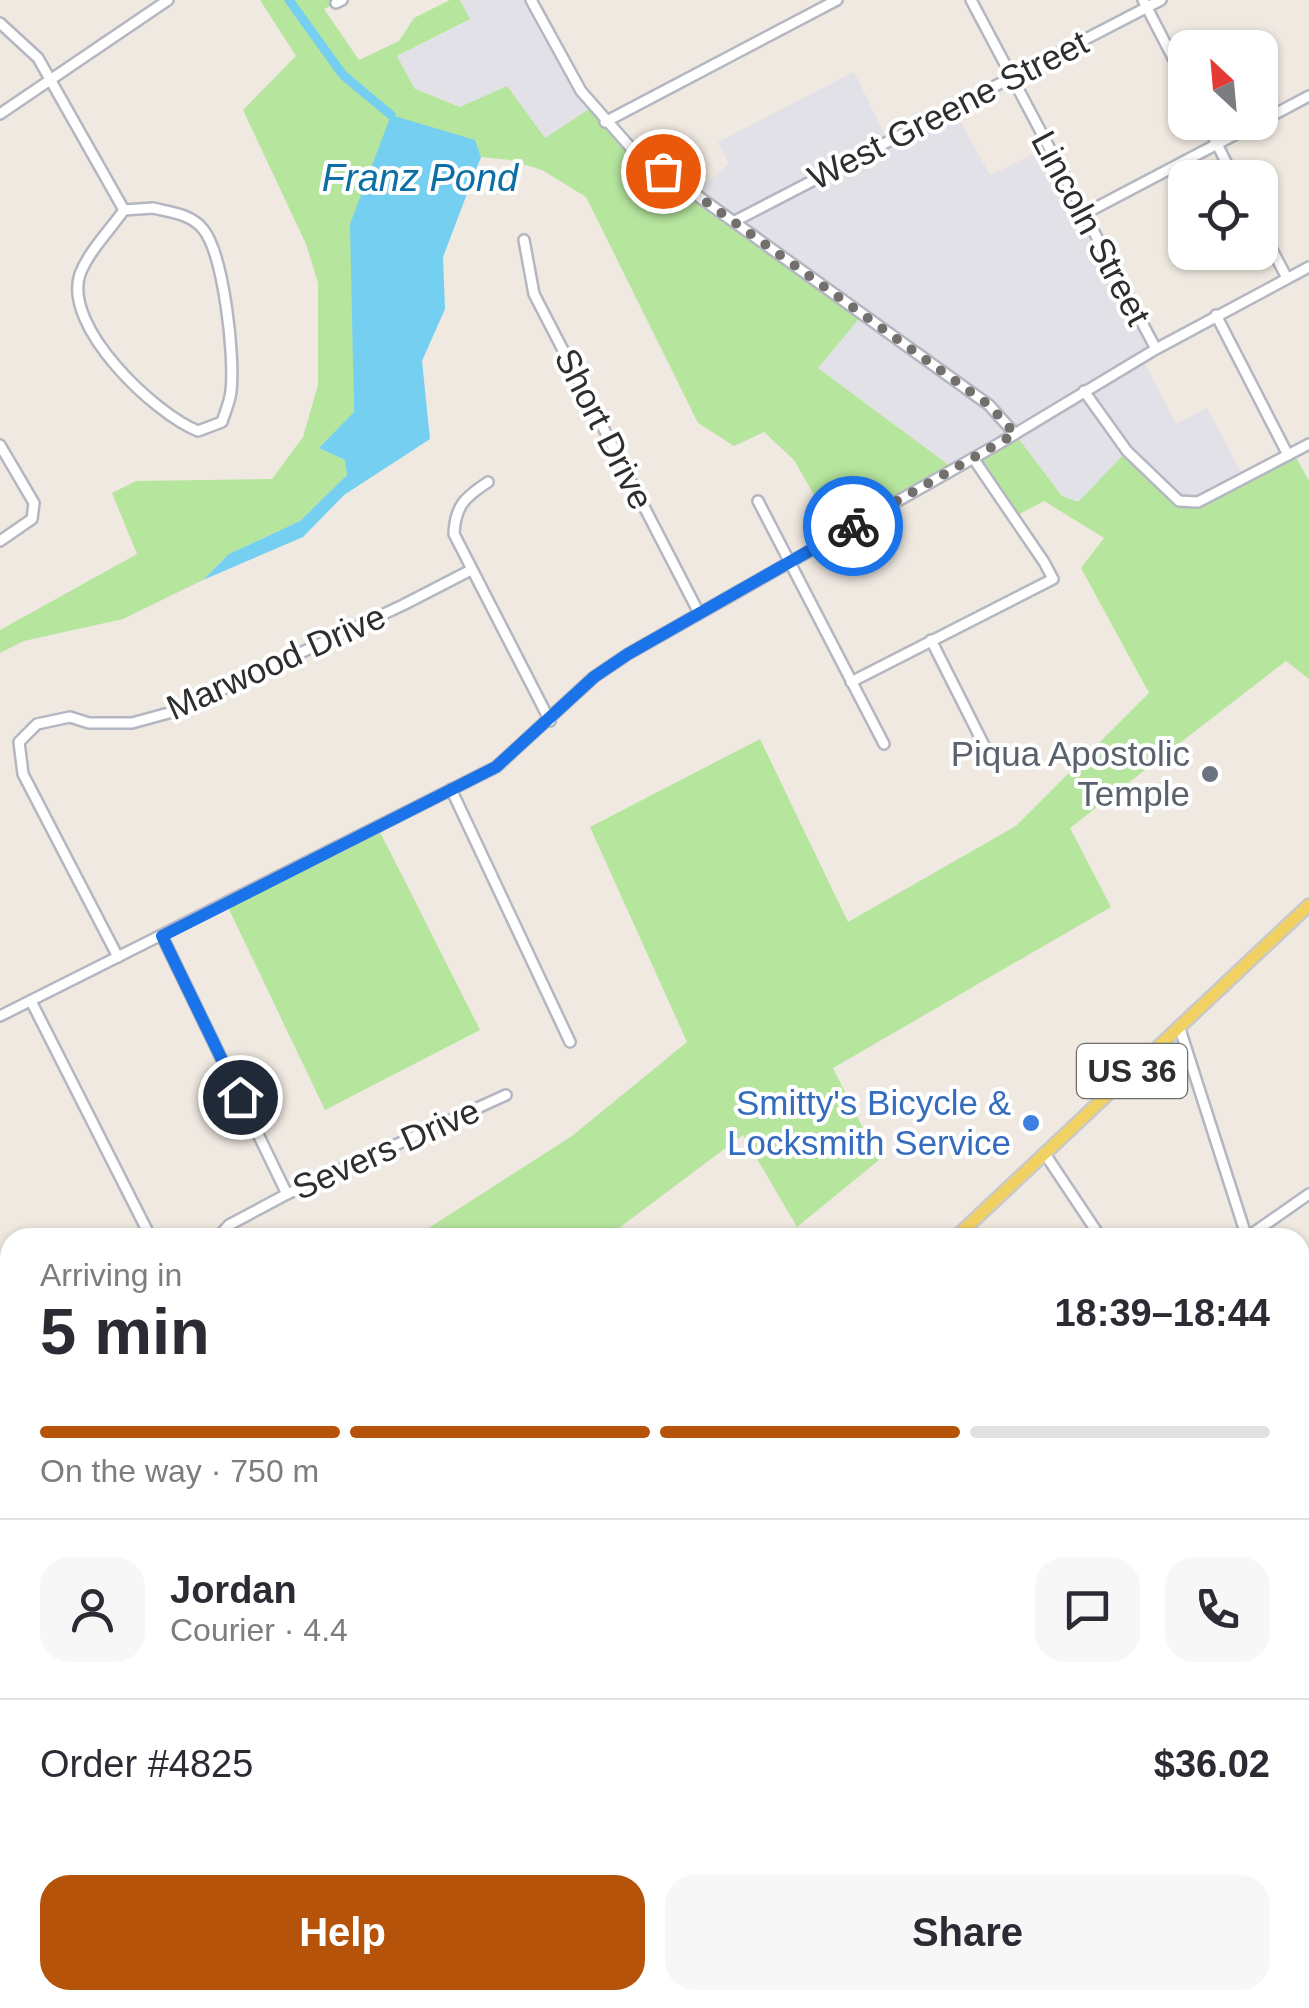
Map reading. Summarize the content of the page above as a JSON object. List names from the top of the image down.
{
  "streets": {
    "main road": ["US 36"],
    "street": [
      "West Greene Street",
      "Lincoln Street",
      "Short Drive",
      "Marwood Drive",
      "Severs Drive"
    ]
  },
  "crossings": [
    ["West Greene Street", "Lincoln Street"]
  ],
  "water": ["Franz Pond"],
  "places": ["Piqua Apostolic Temple", "Smitty's Bicycle & Locksmith Service"],
  "north": "top left",
  "page": {
    "heading": ["5 min", "Arriving in", "18:39–18:44"],
    "panel": [
      "Jordan",
      "Courier · 4.4",
      "Order #4825",
      "$36.02"
    ],
    "bar": "On the way · 750 m",
    "buttons": ["Help", "Share"]
  }
}
